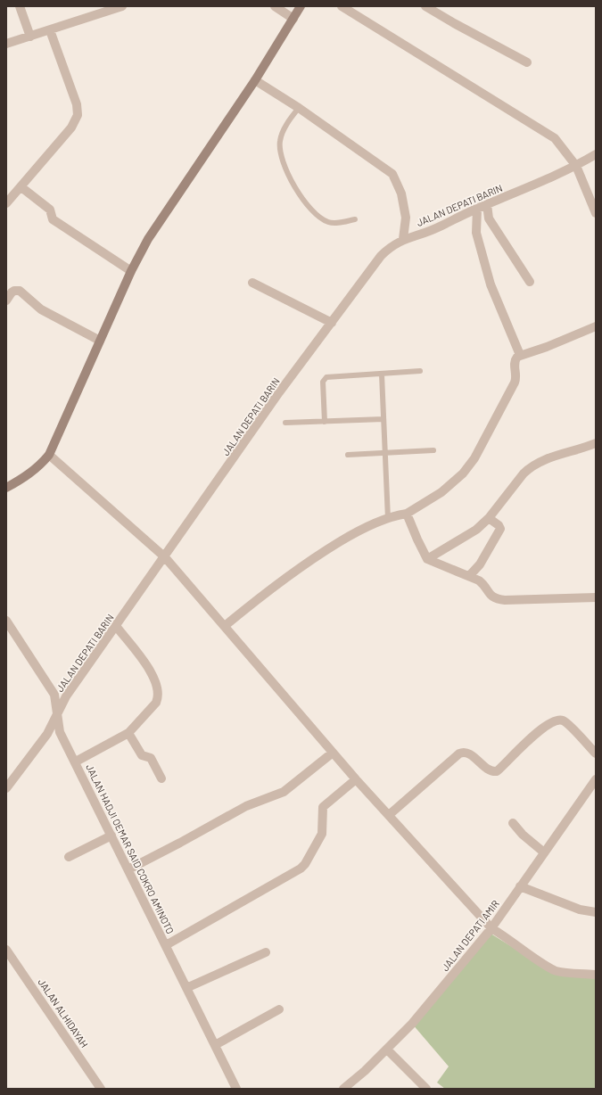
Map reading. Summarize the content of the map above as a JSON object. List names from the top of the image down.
{
  "streets": {
    "street": [
      "JALAN DEPATI BARIN",
      "JALAN HADJI OEMAR SAID COKRO AMINOTO",
      "JALAN DEPATI AMIR",
      "JALAN ALHIDAYAH"
    ]
  },
  "crossings": [
    ["JALAN DEPATI BARIN", "JALAN HADJI OEMAR SAID COKRO AMINOTO"]
  ]
}
